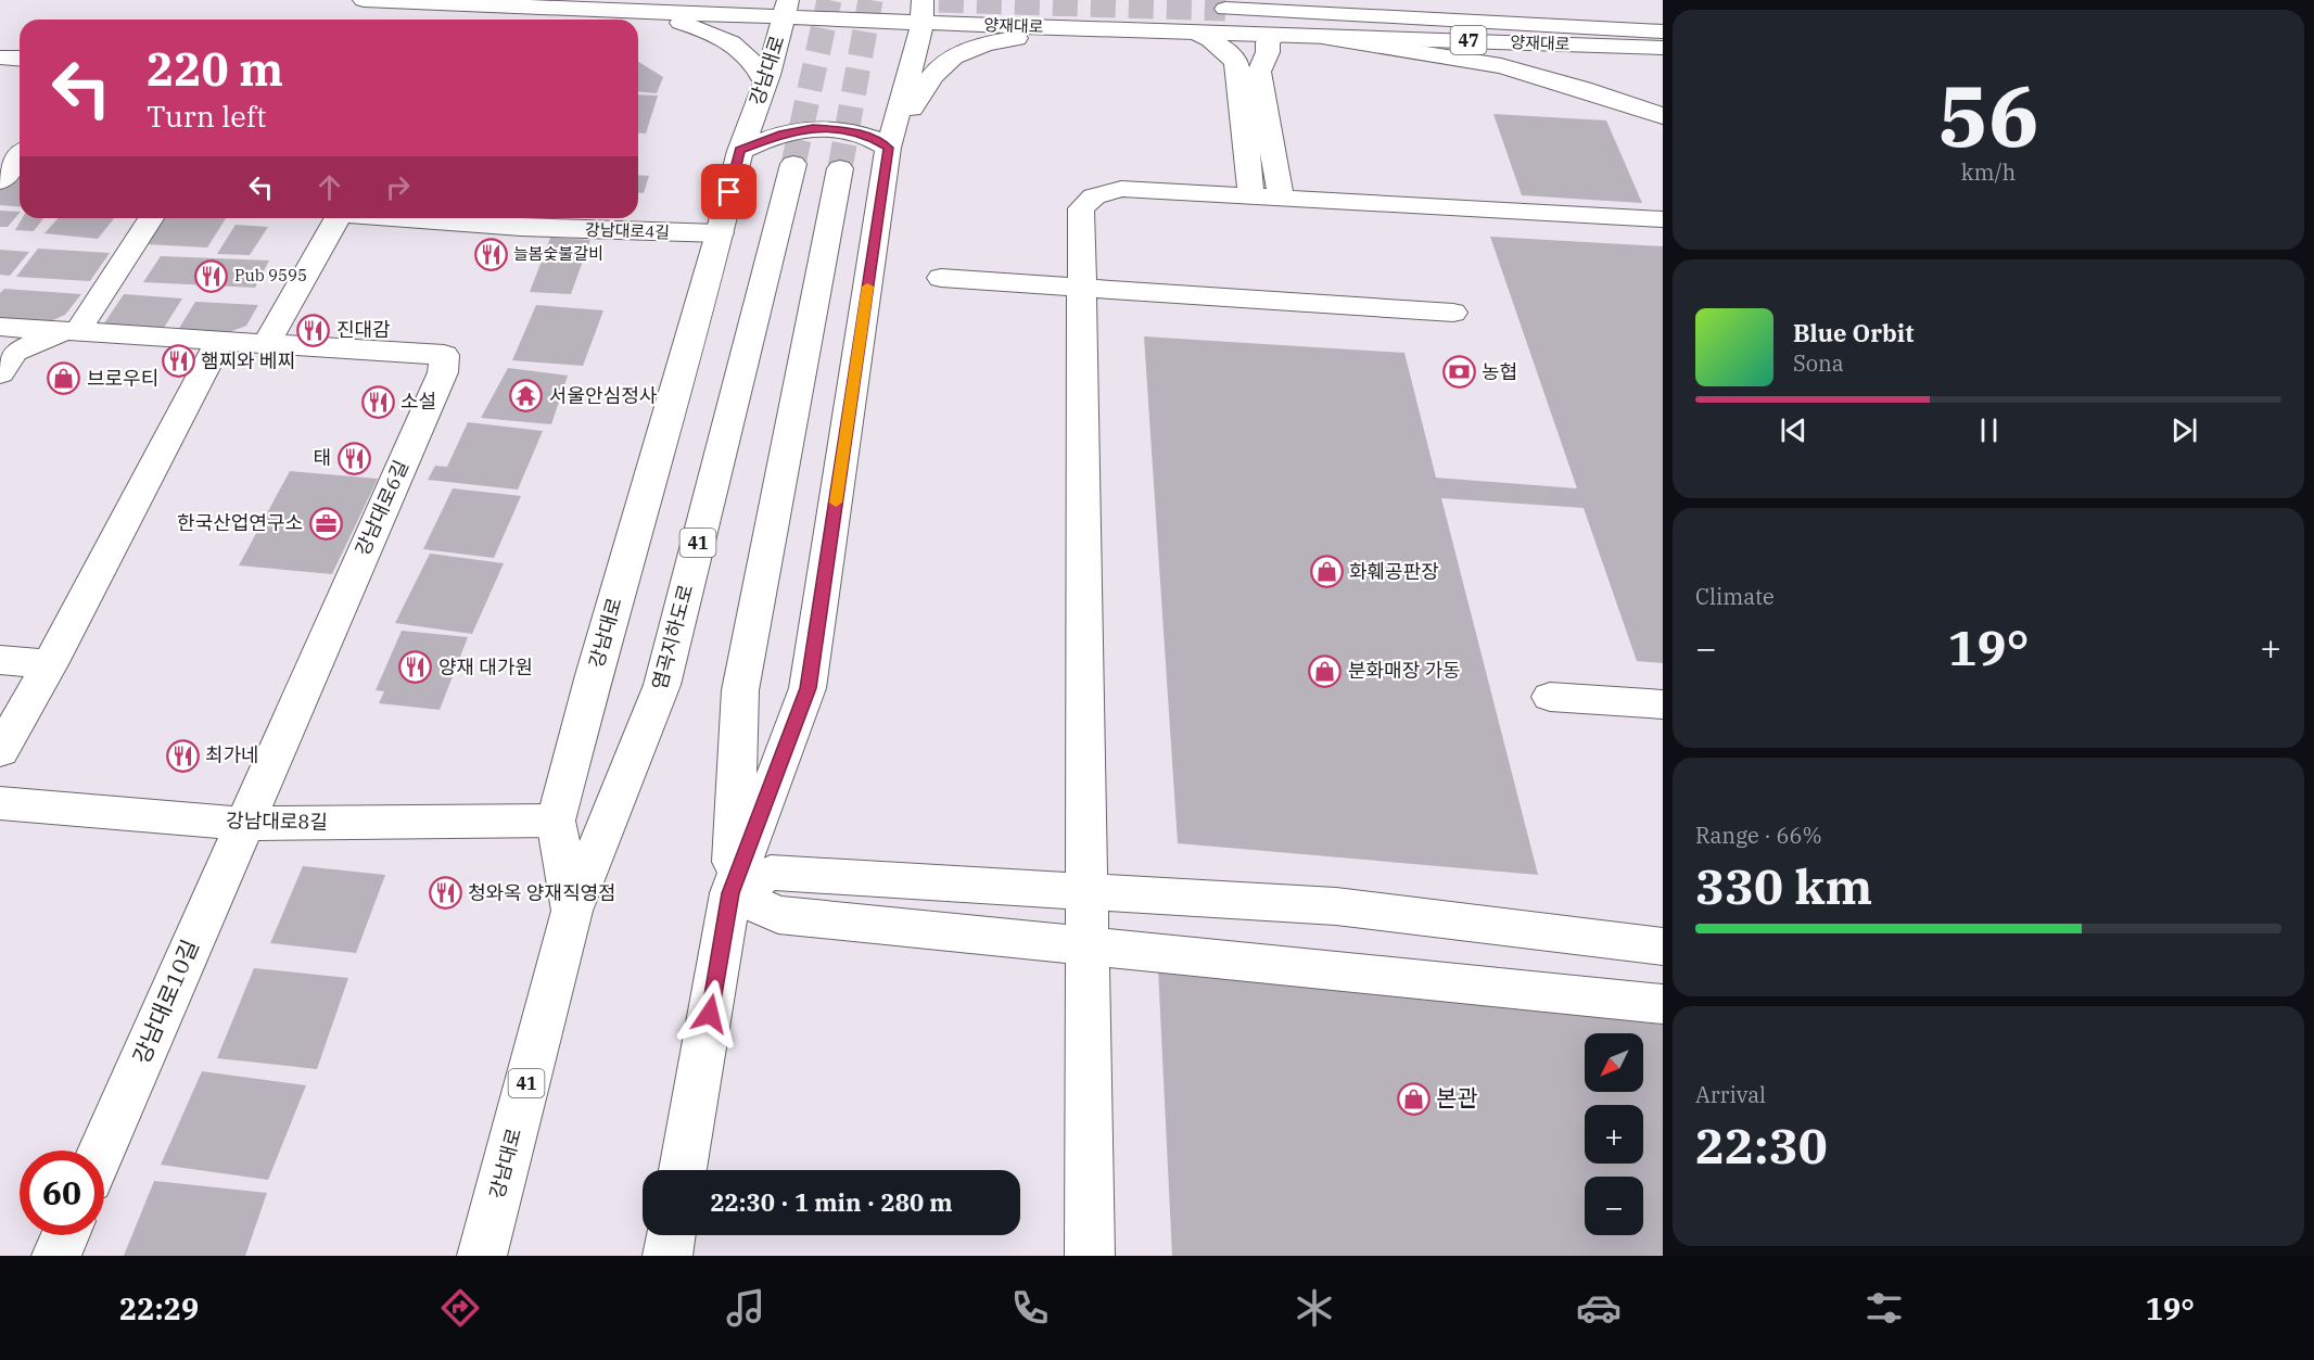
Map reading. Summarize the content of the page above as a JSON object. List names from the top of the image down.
{
  "streets": {
    "main road": [
      "양재대로",
      "47",
      "강남대로",
      "강남대로4길",
      "강남대로6길",
      "41",
      "염곡지하도로",
      "강남대로8길",
      "강남대로10길"
    ]
  },
  "crossings": [
    ["양재대로", "강남대로"],
    ["강남대로", "강남대로4길"],
    ["강남대로", "염곡지하도로"],
    ["강남대로", "강남대로8길"],
    ["강남대로6길", "강남대로8길"],
    ["강남대로6길", "강남대로10길"],
    ["강남대로8길", "강남대로10길"]
  ],
  "places": {
    "restaurant": [
      "늘봄숯불갈비",
      "Pub 9595",
      "진대감",
      "햄찌와 베찌",
      "소설",
      "태",
      "양재 대가원",
      "최가네",
      "청와옥 양재직영점"
    ],
    "bank": ["농협"],
    "shop": [
      "브로우티",
      "화훼공판장",
      "분화매장 가동",
      "본관"
    ],
    "temple": ["서울안심정사"],
    "office": ["한국산업연구소"]
  },
  "north": "bottom left",
  "page": {
    "tile": [
      ["56", "km/h"],
      "Climate",
      ["Range · 66%", "330 km"],
      ["Arrival", "22:30"]
    ],
    "turn": ["220 m", "Turn left"],
    "song": ["Blue Orbit", "Sona"],
    "heat": ["−", "19°", "+"],
    "map_buttons": ["+", "−"],
    "limit": "60",
    "trip": "22:30 · 1 min · 280 m",
    "tabs": ["22:29", "19°"]
  }
}
